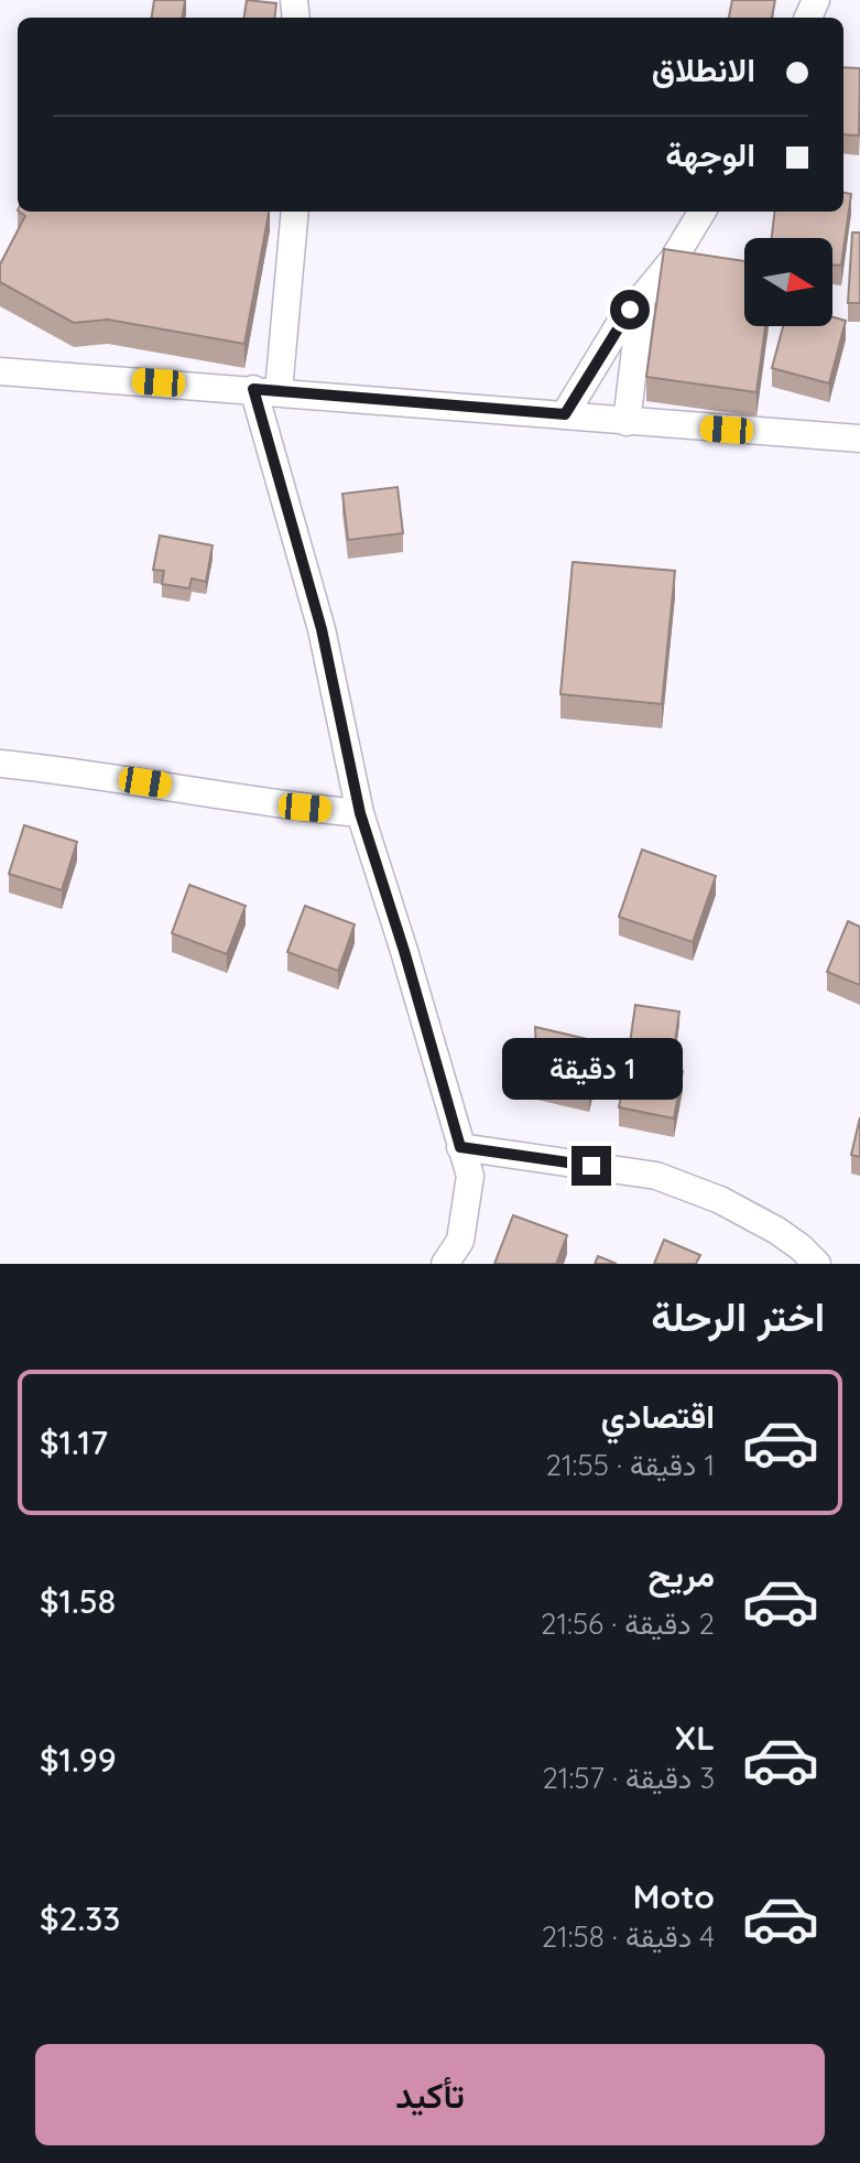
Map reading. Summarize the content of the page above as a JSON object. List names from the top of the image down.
{
  "north": "right",
  "page": {
    "banner": ["الانطلاق", "الوجهة"],
    "bubble": "1 دقيقة",
    "heading": "اختر الرحلة",
    "list": [
      {
        "name": "اقتصادي",
        "note": "1 دقيقة · 21:55",
        "value": "$1.17"
      },
      {
        "name": "مريح",
        "note": "2 دقيقة · 21:56",
        "value": "$1.58"
      },
      {
        "name": "XL",
        "note": "3 دقيقة · 21:57",
        "value": "$1.99"
      },
      {
        "name": "Moto",
        "note": "4 دقيقة · 21:58",
        "value": "$2.33"
      }
    ],
    "buttons": "تأكيد"
  }
}
